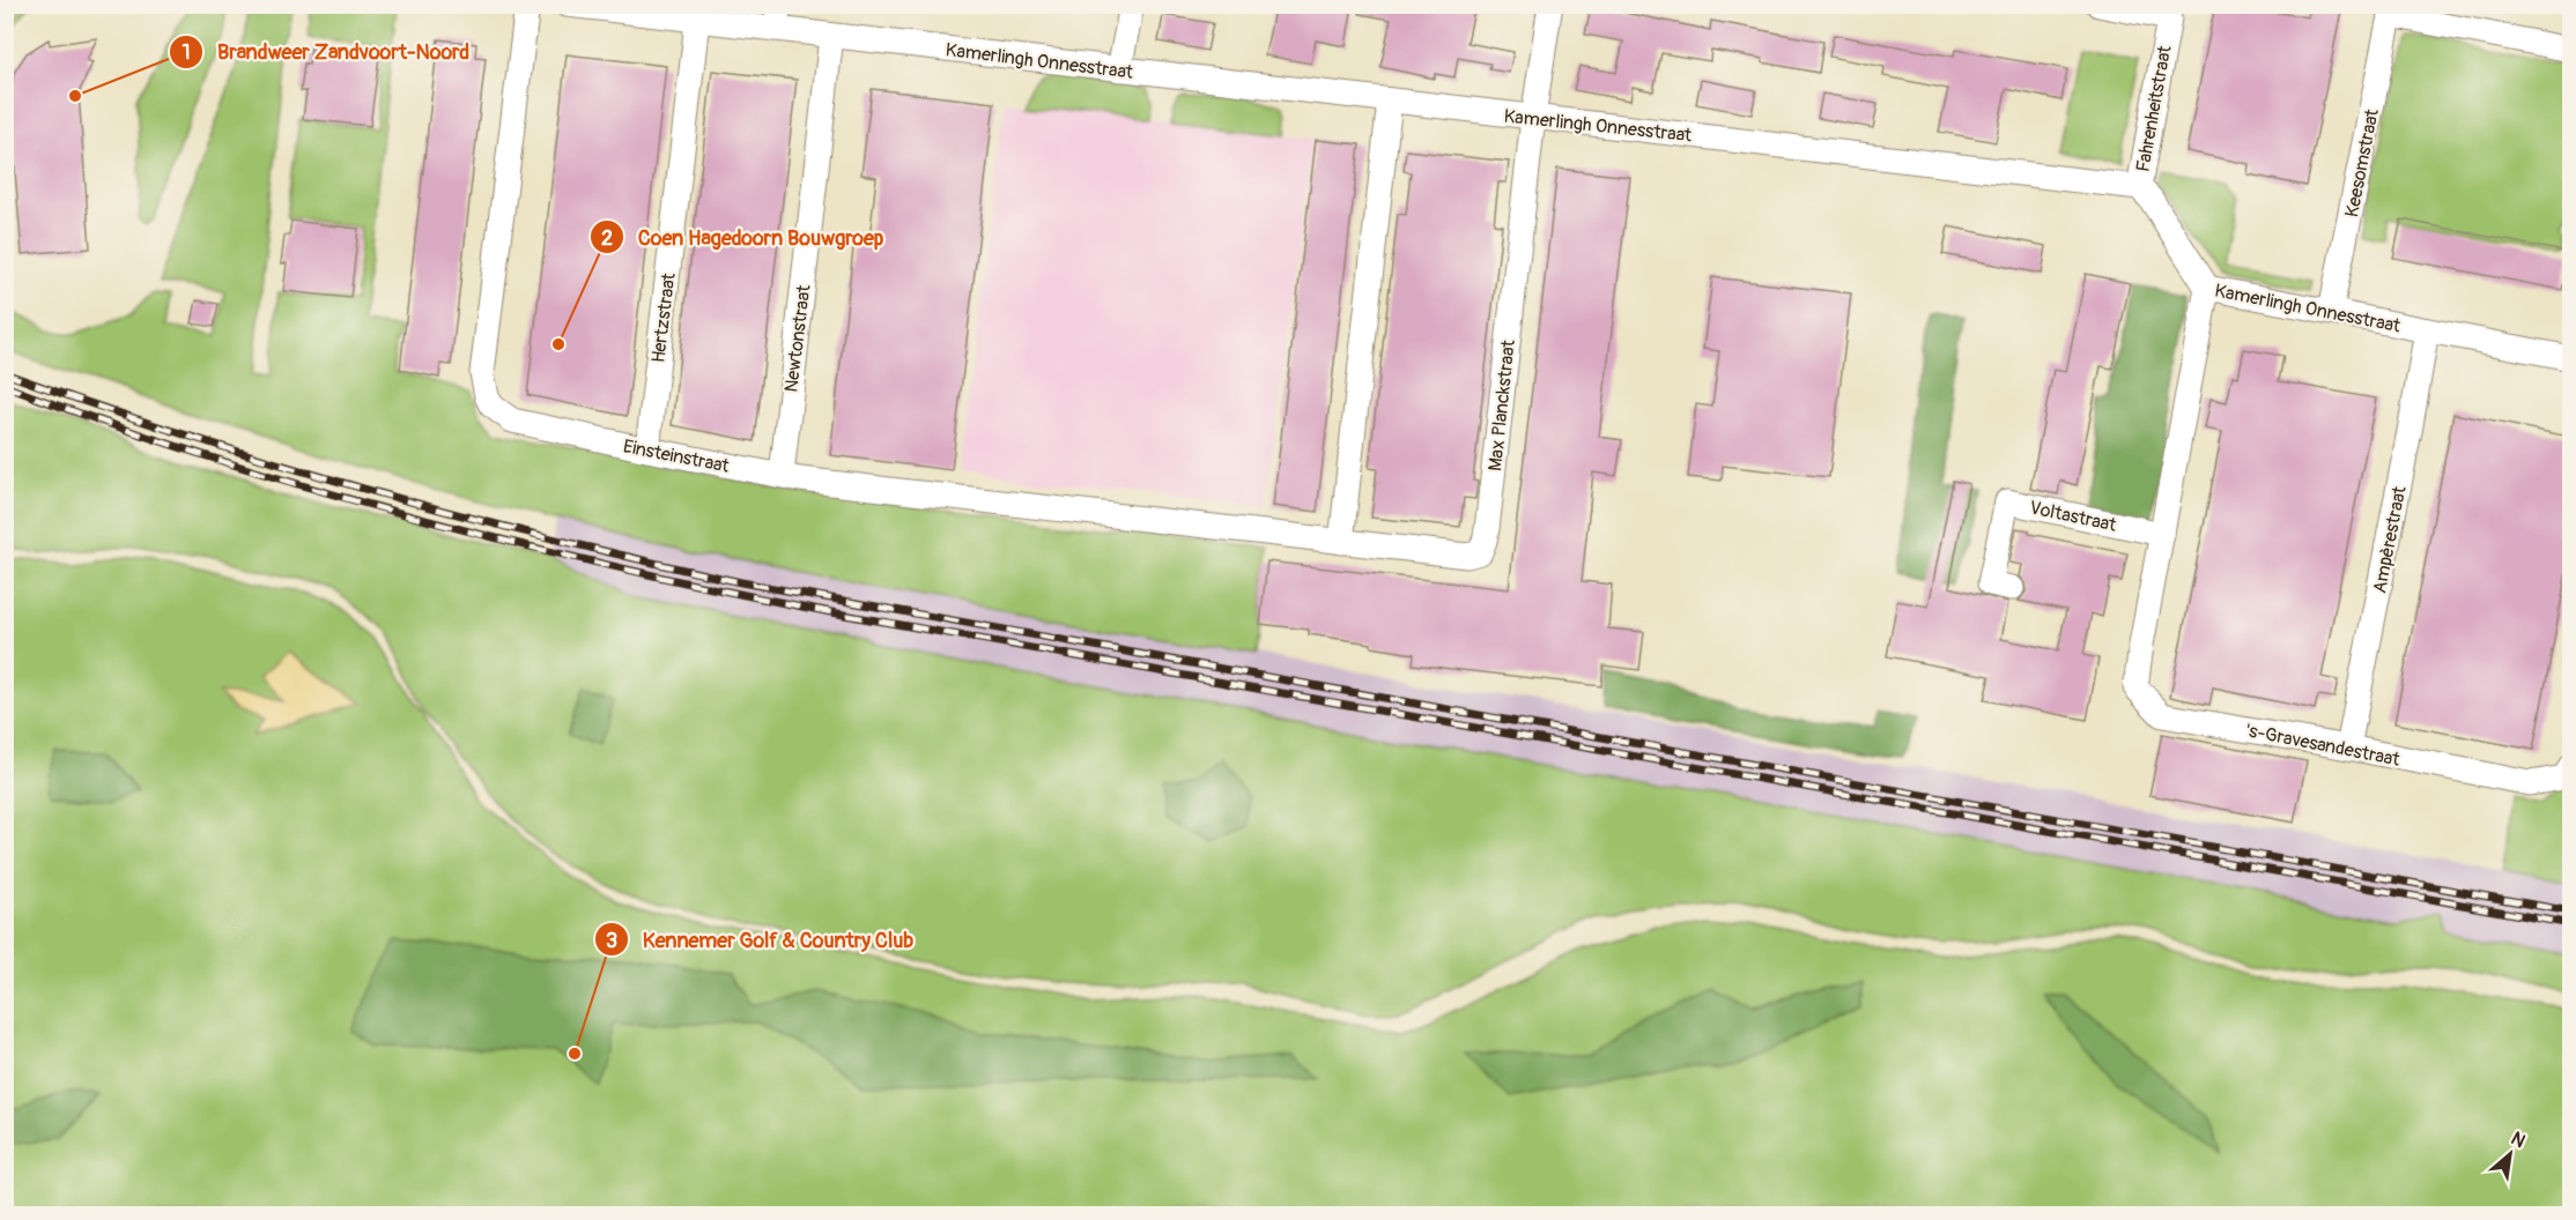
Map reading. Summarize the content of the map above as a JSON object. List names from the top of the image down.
{
  "streets": {
    "street": [
      "Kamerlingh Onnesstraat",
      "Fahrenheitstraat",
      "Keesomstraat",
      "Hertzstraat",
      "Newtonstraat",
      "Max Planckstraat",
      "Einsteinstraat",
      "Voltastraat",
      "Ampèrestraat",
      "'s-Gravesandestraat"
    ]
  },
  "crossings": [
    ["Kamerlingh Onnesstraat", "Fahrenheitstraat"],
    ["Kamerlingh Onnesstraat", "Keesomstraat"],
    ["Kamerlingh Onnesstraat", "Hertzstraat"],
    ["Kamerlingh Onnesstraat", "Newtonstraat"],
    ["Kamerlingh Onnesstraat", "Max Planckstraat"],
    ["Kamerlingh Onnesstraat", "Ampèrestraat"],
    ["Hertzstraat", "Einsteinstraat"],
    ["Newtonstraat", "Einsteinstraat"],
    ["Max Planckstraat", "Einsteinstraat"],
    ["Voltastraat", "'s-Gravesandestraat"],
    ["Ampèrestraat", "'s-Gravesandestraat"]
  ],
  "places": ["Brandweer Zandvoort-Noord", "Coen Hagedoorn Bouwgroep", "Kennemer Golf & Country Club"],
  "north": "top right"
}
